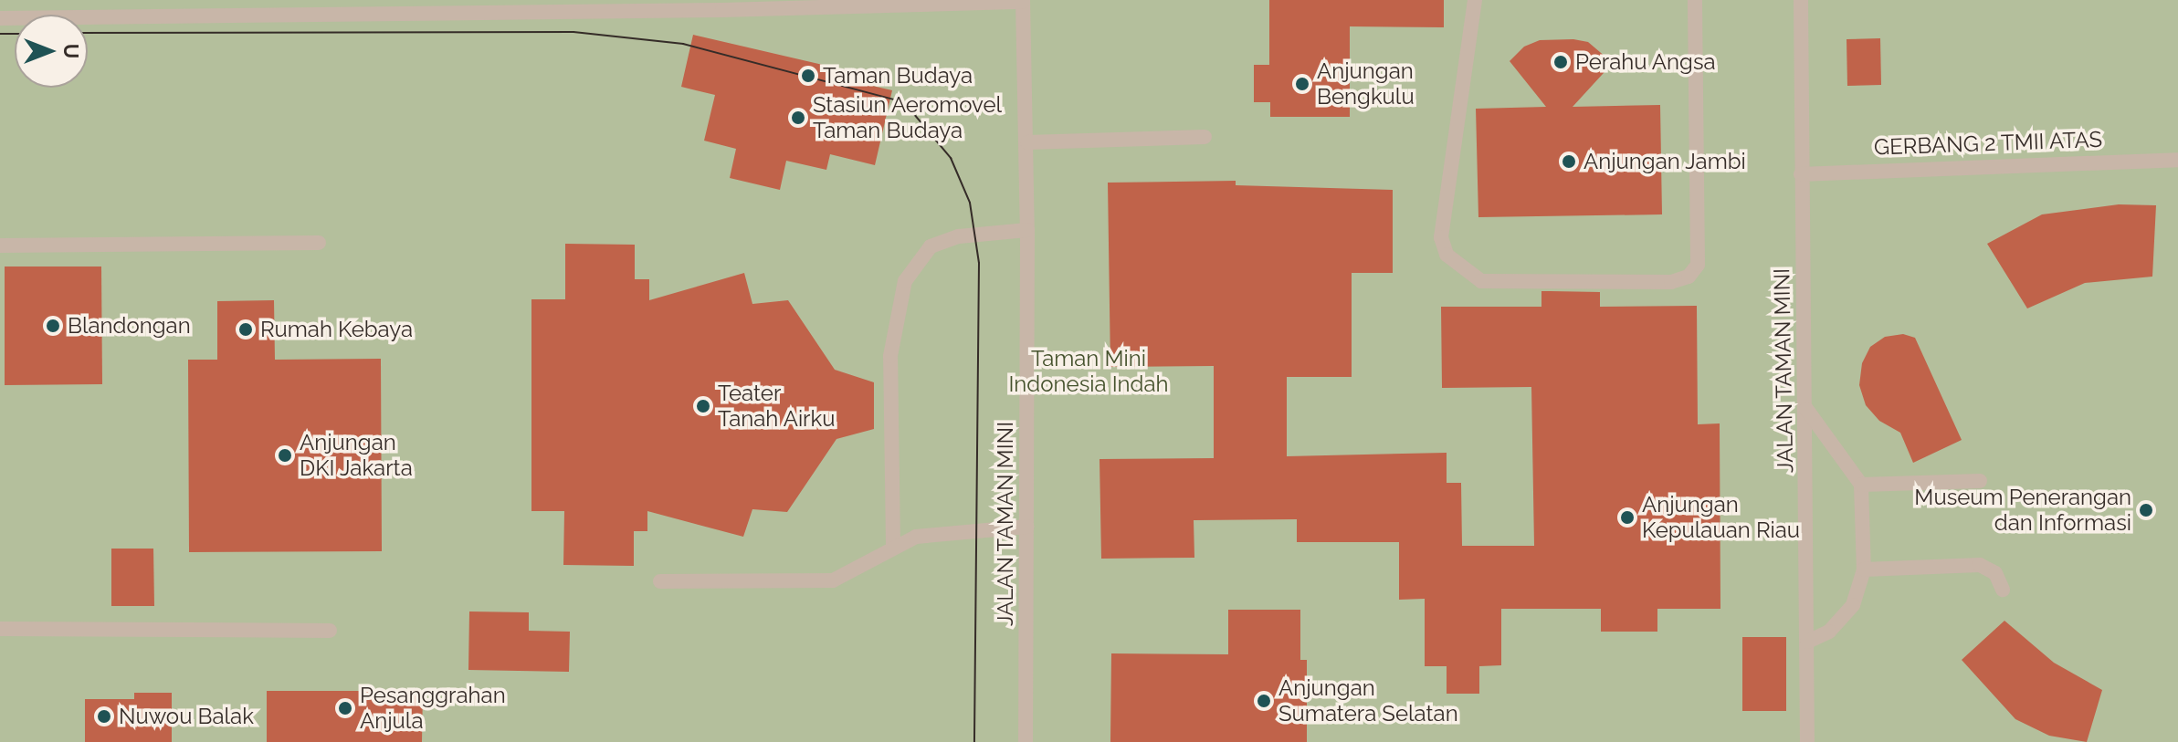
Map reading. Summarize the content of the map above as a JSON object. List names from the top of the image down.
{
  "streets": {
    "lane": ["GERBANG 2 TMII ATAS", "JALAN TAMAN MINI"]
  },
  "crossings": [
    ["GERBANG 2 TMII ATAS", "JALAN TAMAN MINI"]
  ],
  "parks": ["Taman Mini Indonesia Indah"],
  "places": [
    "Perahu Angsa",
    "Taman Budaya",
    "Anjungan Bengkulu",
    "Stasiun Aeromovel Taman Budaya",
    "Anjungan Jambi",
    "Blandongan",
    "Rumah Kebaya",
    "Teater Tanah Airku",
    "Anjungan DKI Jakarta",
    "Museum Penerangan dan Informasi",
    "Anjungan Kepulauan Riau",
    "Anjungan Sumatera Selatan",
    "Pesanggrahan Anjula",
    "Nuwou Balak"
  ],
  "north": "right"
}
